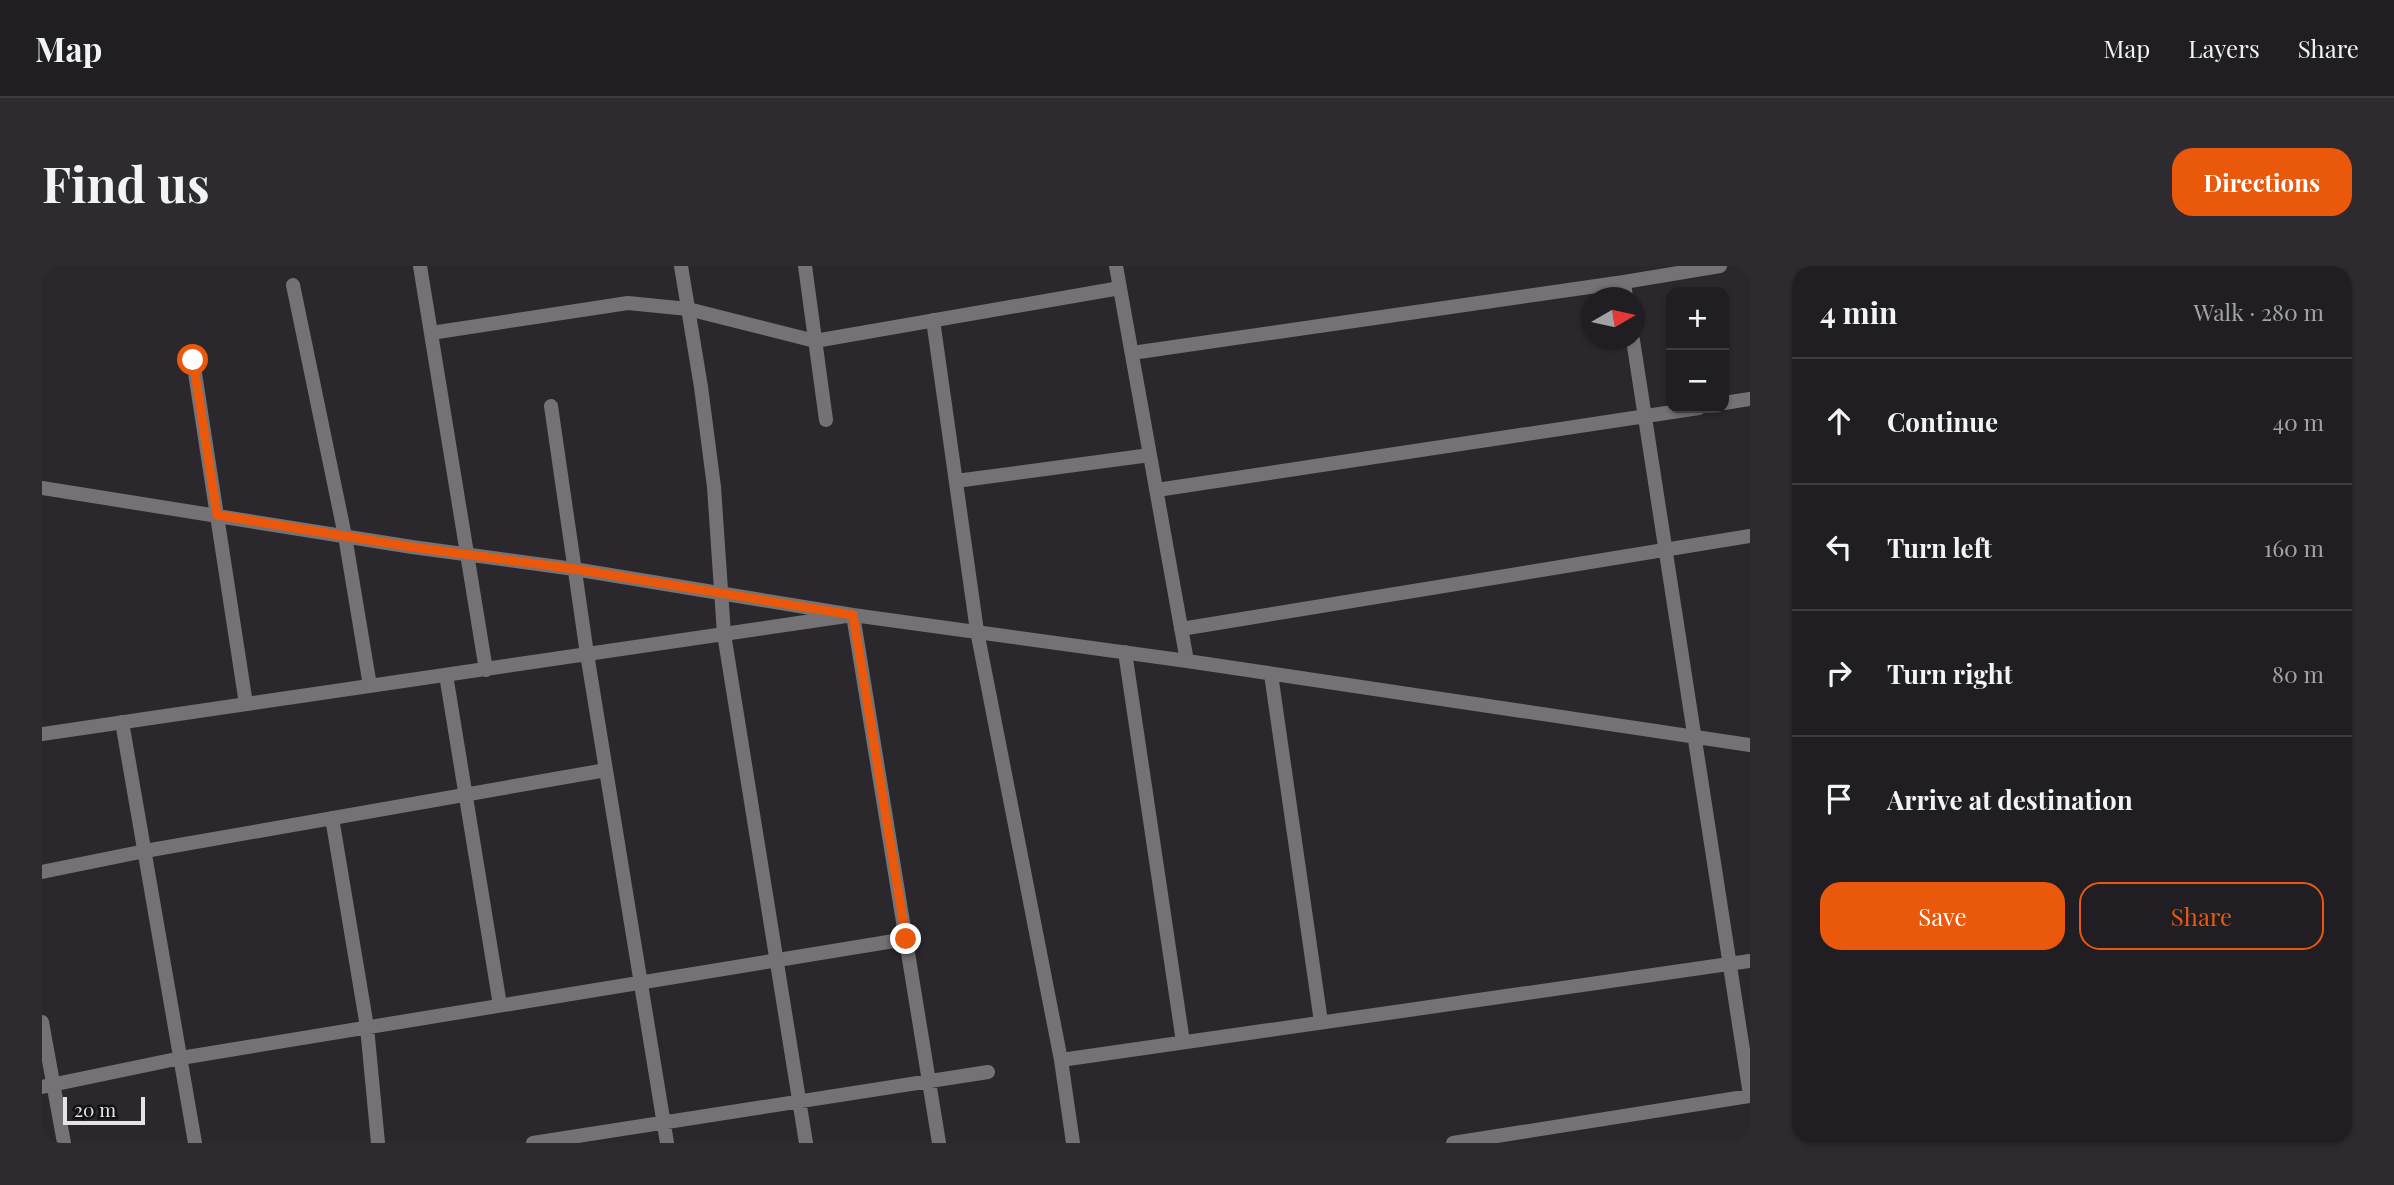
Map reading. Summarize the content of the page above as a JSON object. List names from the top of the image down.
{
  "scale_bar": "20 m",
  "north": "right",
  "page": {
    "header": "Map",
    "nav": ["Map", "Layers", "Share"],
    "buttons": [
      "Directions",
      ["Save", "Share"]
    ],
    "title": "Find us",
    "heading": ["4 min", "Walk · 280 m"],
    "map_buttons": ["+", "−"],
    "list": [
      ["Continue", "40 m"],
      ["Turn left", "160 m"],
      ["Turn right", "80 m"],
      "Arrive at destination"
    ],
    "scale": "20 m"
  }
}
